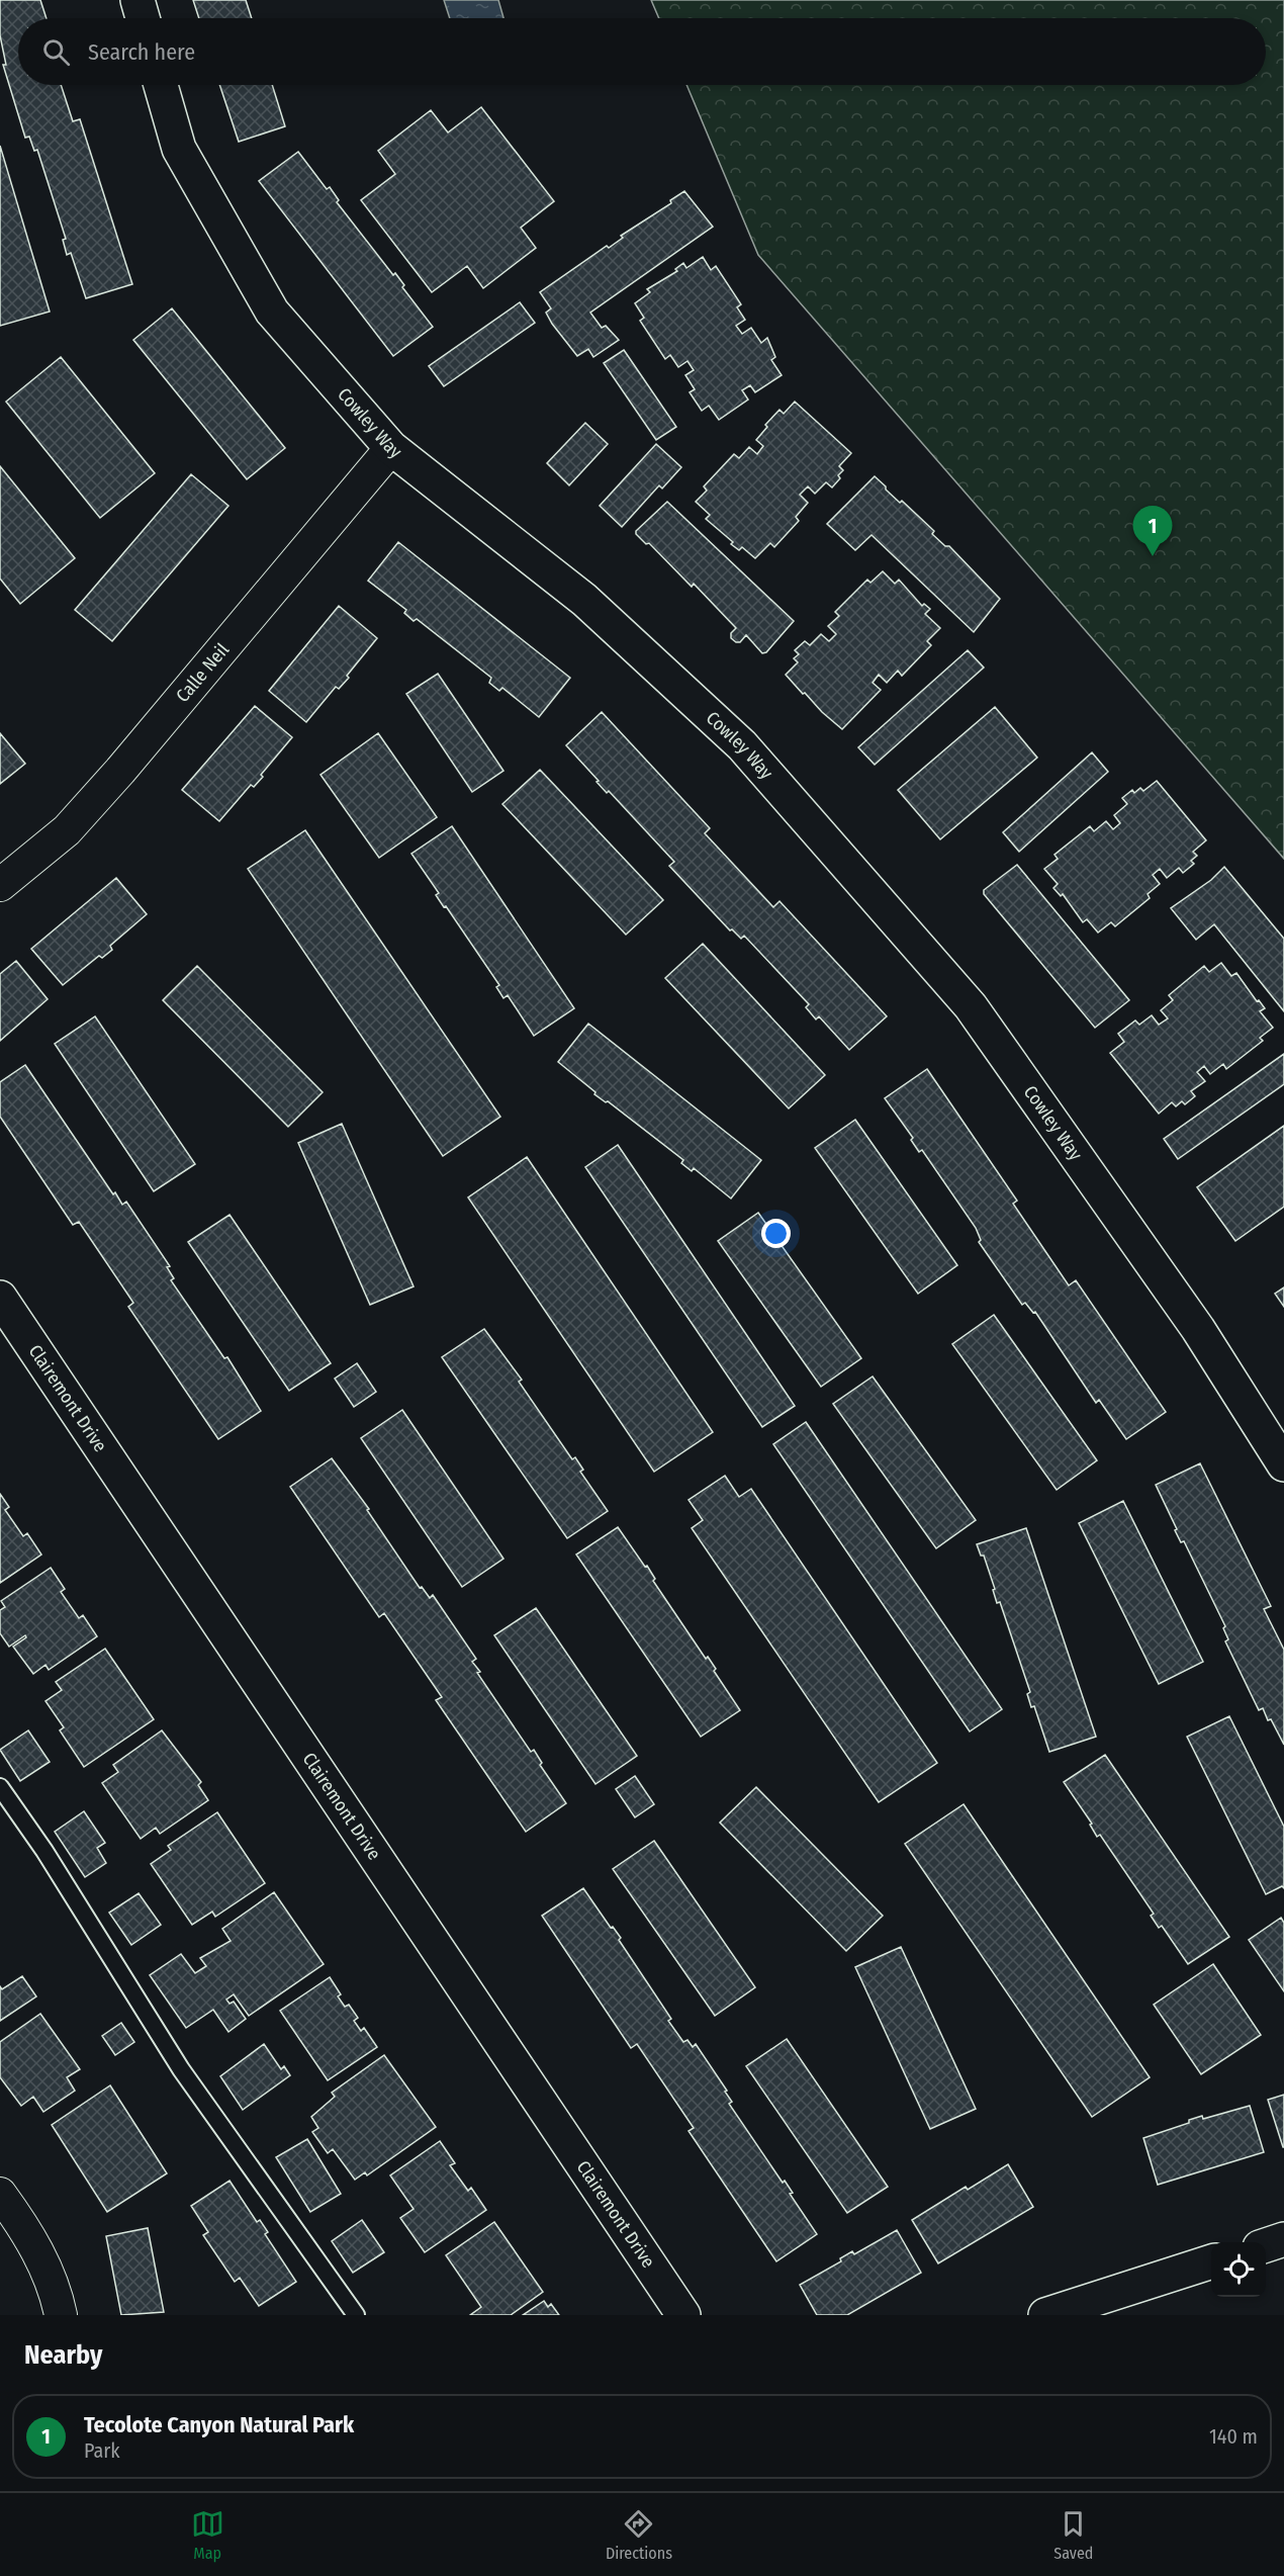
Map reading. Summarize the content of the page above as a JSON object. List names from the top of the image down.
{
  "streets": {
    "street": ["Cowley Way", "Calle Neil", "Clairemont Drive"]
  },
  "crossings": [
    ["Cowley Way", "Calle Neil"]
  ],
  "page": {
    "search": "Search here",
    "pins": "1",
    "heading": "Nearby",
    "list": [
      {
        "mark": "1",
        "name": "Tecolote Canyon Natural Park",
        "note": "Park",
        "value": "140 m"
      }
    ],
    "nav": ["Map", "Directions", "Saved"]
  }
}
